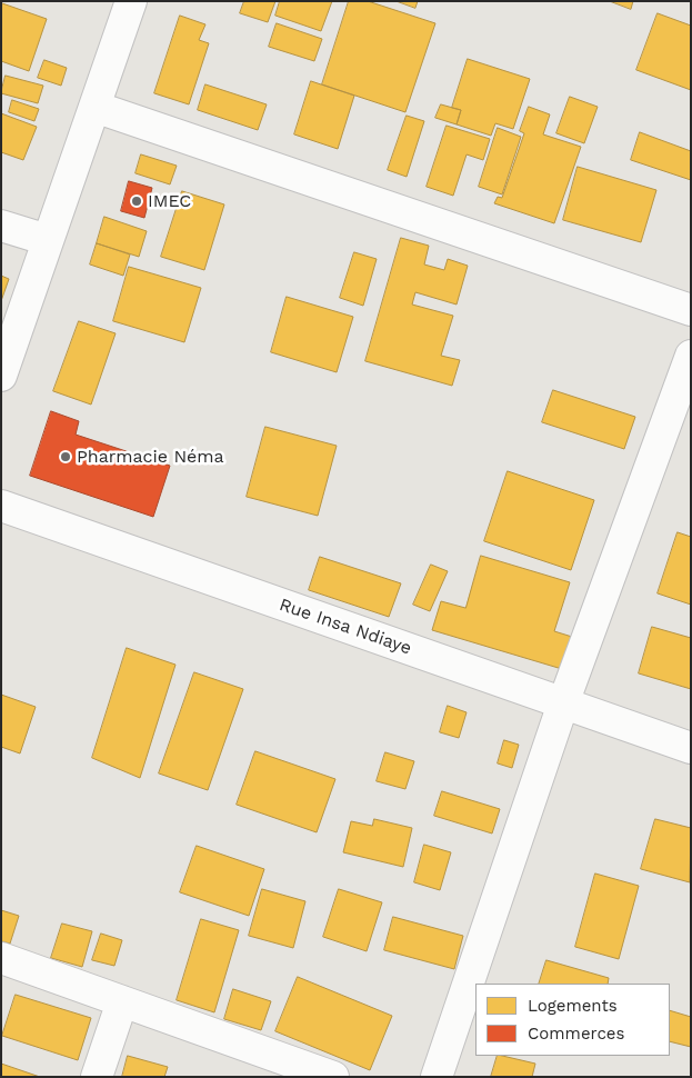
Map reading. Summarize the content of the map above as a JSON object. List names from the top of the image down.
{
  "streets": {
    "street": ["Rue Insa Ndiaye"]
  },
  "places": ["IMEC", "Pharmacie Néma"],
  "legend": ["Logements", "Commerces"]
}
